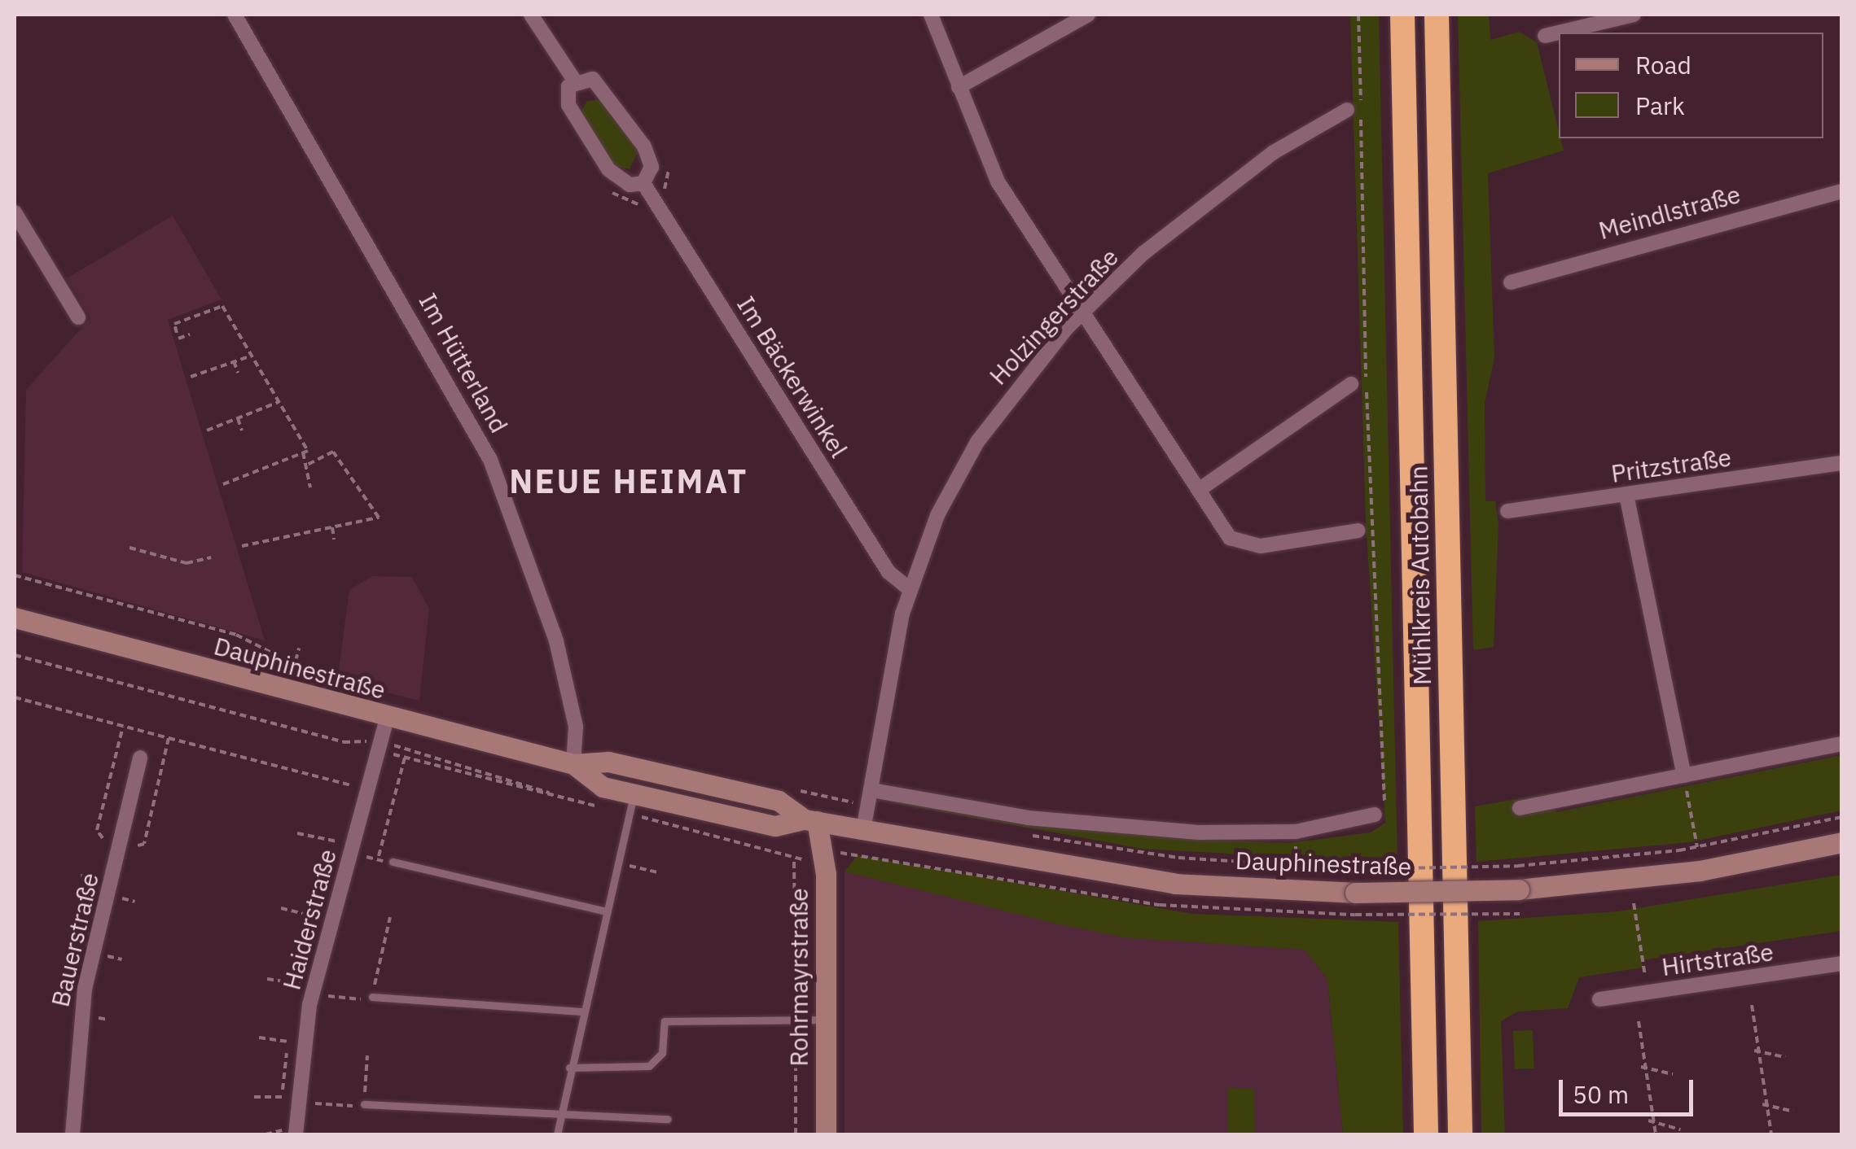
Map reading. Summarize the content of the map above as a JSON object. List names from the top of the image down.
{
  "streets": {
    "highway": ["Mühlkreis Autobahn"],
    "main road": ["Dauphinestraße", "Rohrmayrstraße"],
    "street": [
      "Meindlstraße",
      "Holzingerstraße",
      "Im Hütterland",
      "Im Bäckerwinkel",
      "Pritzstraße",
      "Haiderstraße",
      "Bauerstraße",
      "Hirtstraße"
    ]
  },
  "crossings": [
    ["Holzingerstraße", "Im Bäckerwinkel"],
    ["Holzingerstraße", "Dauphinestraße"],
    ["Im Hütterland", "Dauphinestraße"],
    ["Dauphinestraße", "Haiderstraße"],
    ["Dauphinestraße", "Rohrmayrstraße"]
  ],
  "districts": ["NEUE HEIMAT"],
  "legend": ["Road", "Park"],
  "scale_bar": "50 m"
}
